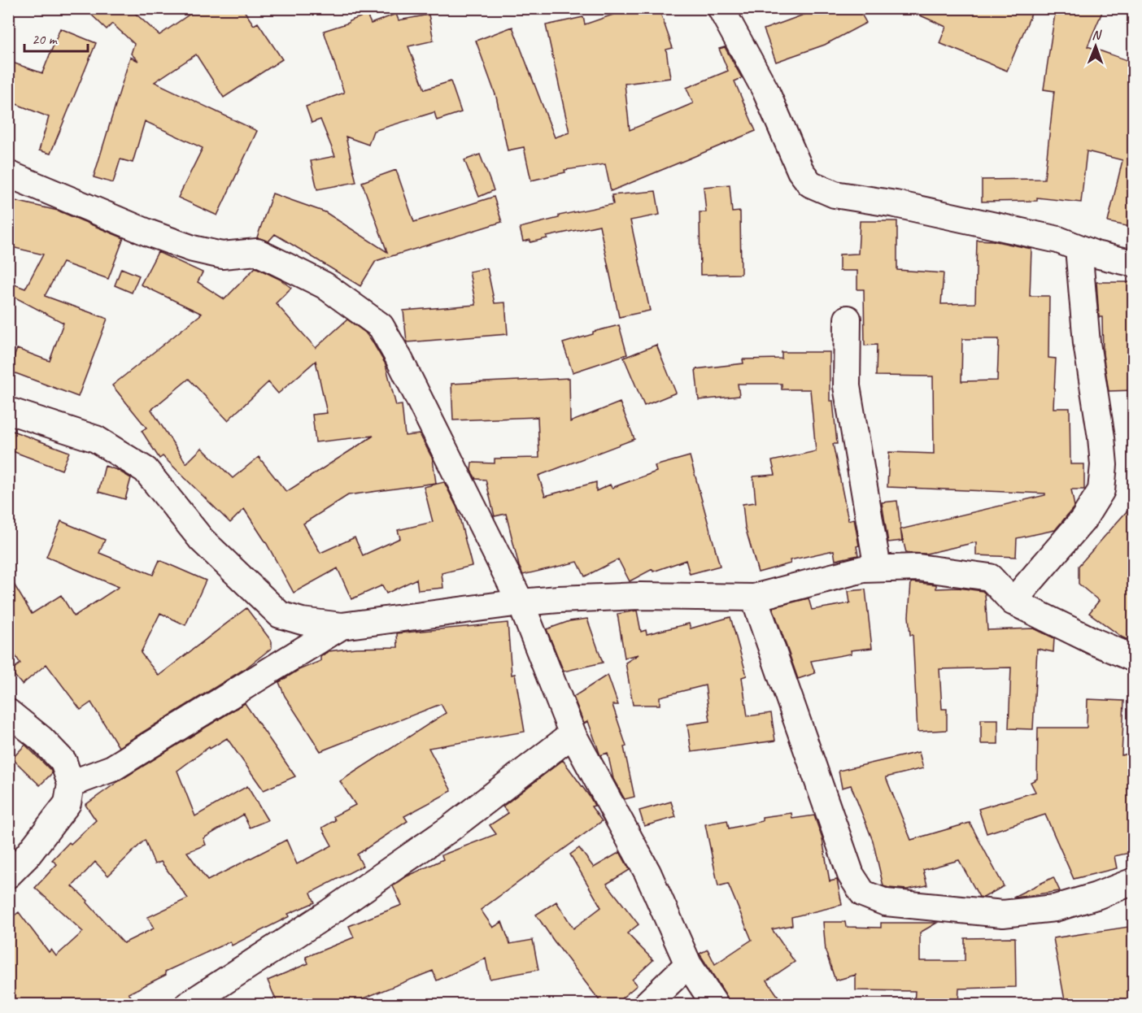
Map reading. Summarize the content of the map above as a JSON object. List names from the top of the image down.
{
  "scale_bar": "20 m",
  "north": "top"
}
